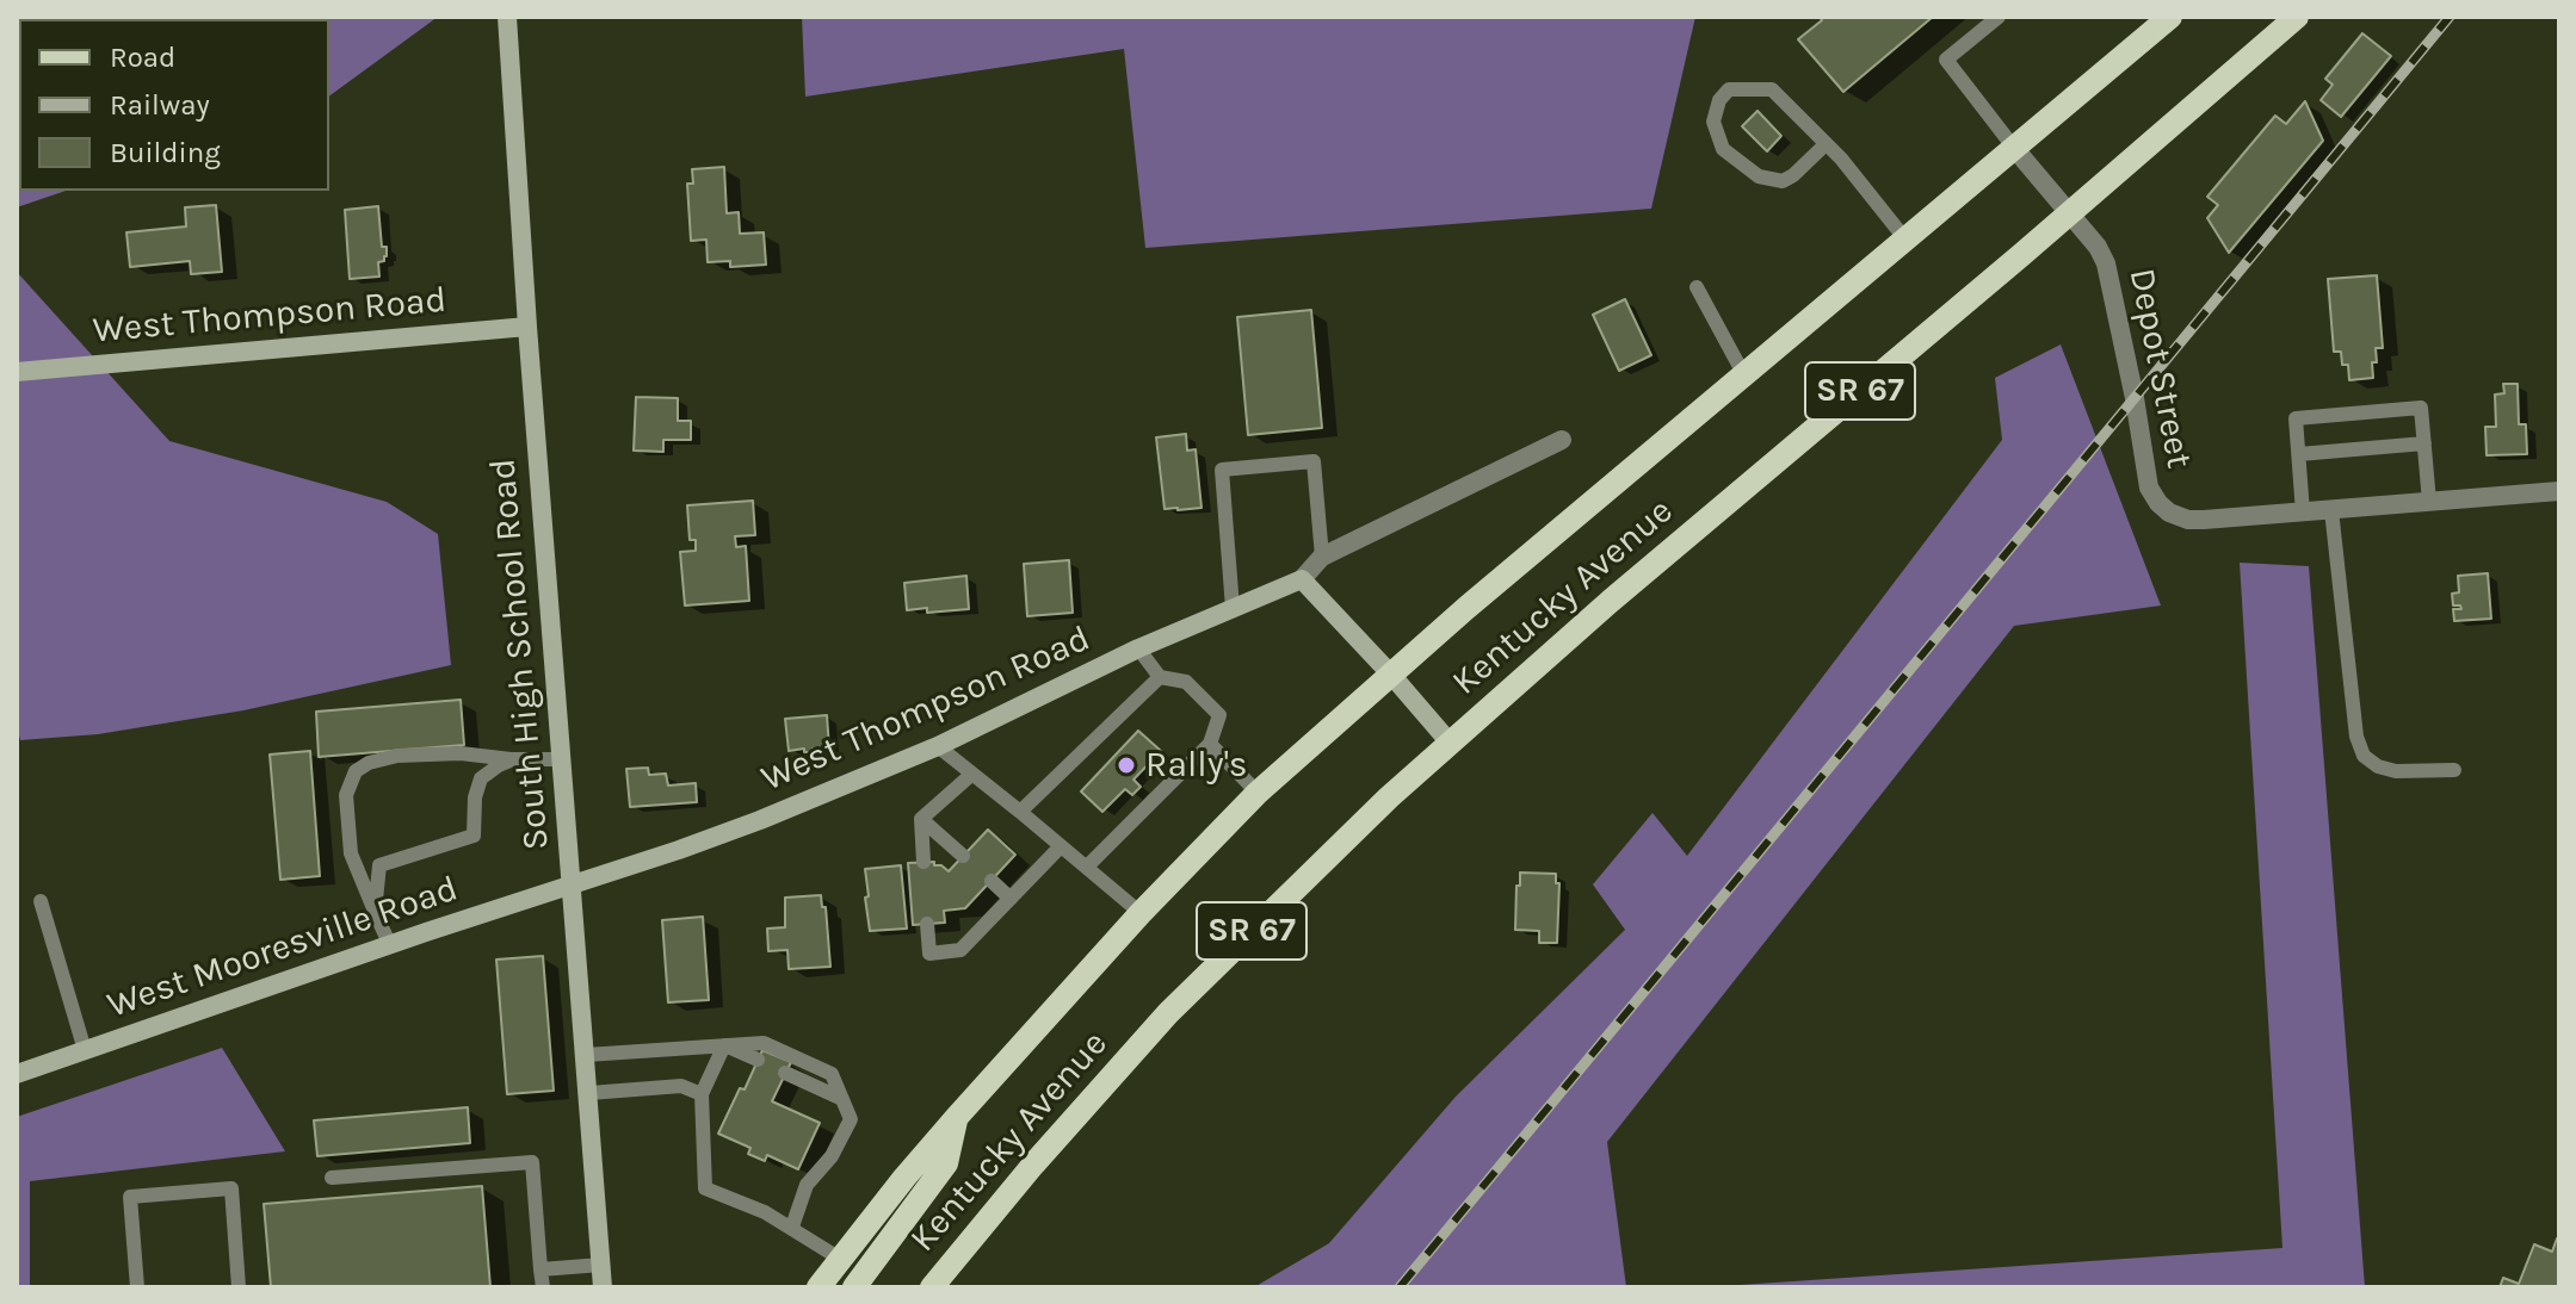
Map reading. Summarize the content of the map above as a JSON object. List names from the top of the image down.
{
  "streets": {
    "main road": [
      "West Thompson Road",
      "SR 67",
      "Kentucky Avenue",
      "South High School Road",
      "West Mooresville Road"
    ],
    "street": ["Depot Street"]
  },
  "crossings": [
    ["West Thompson Road", "South High School Road"],
    ["West Thompson Road", "West Mooresville Road"],
    ["Depot Street", "Kentucky Avenue"],
    ["South High School Road", "West Mooresville Road"]
  ],
  "places": ["Rally's"],
  "legend": ["Road", "Railway", "Building"]
}
